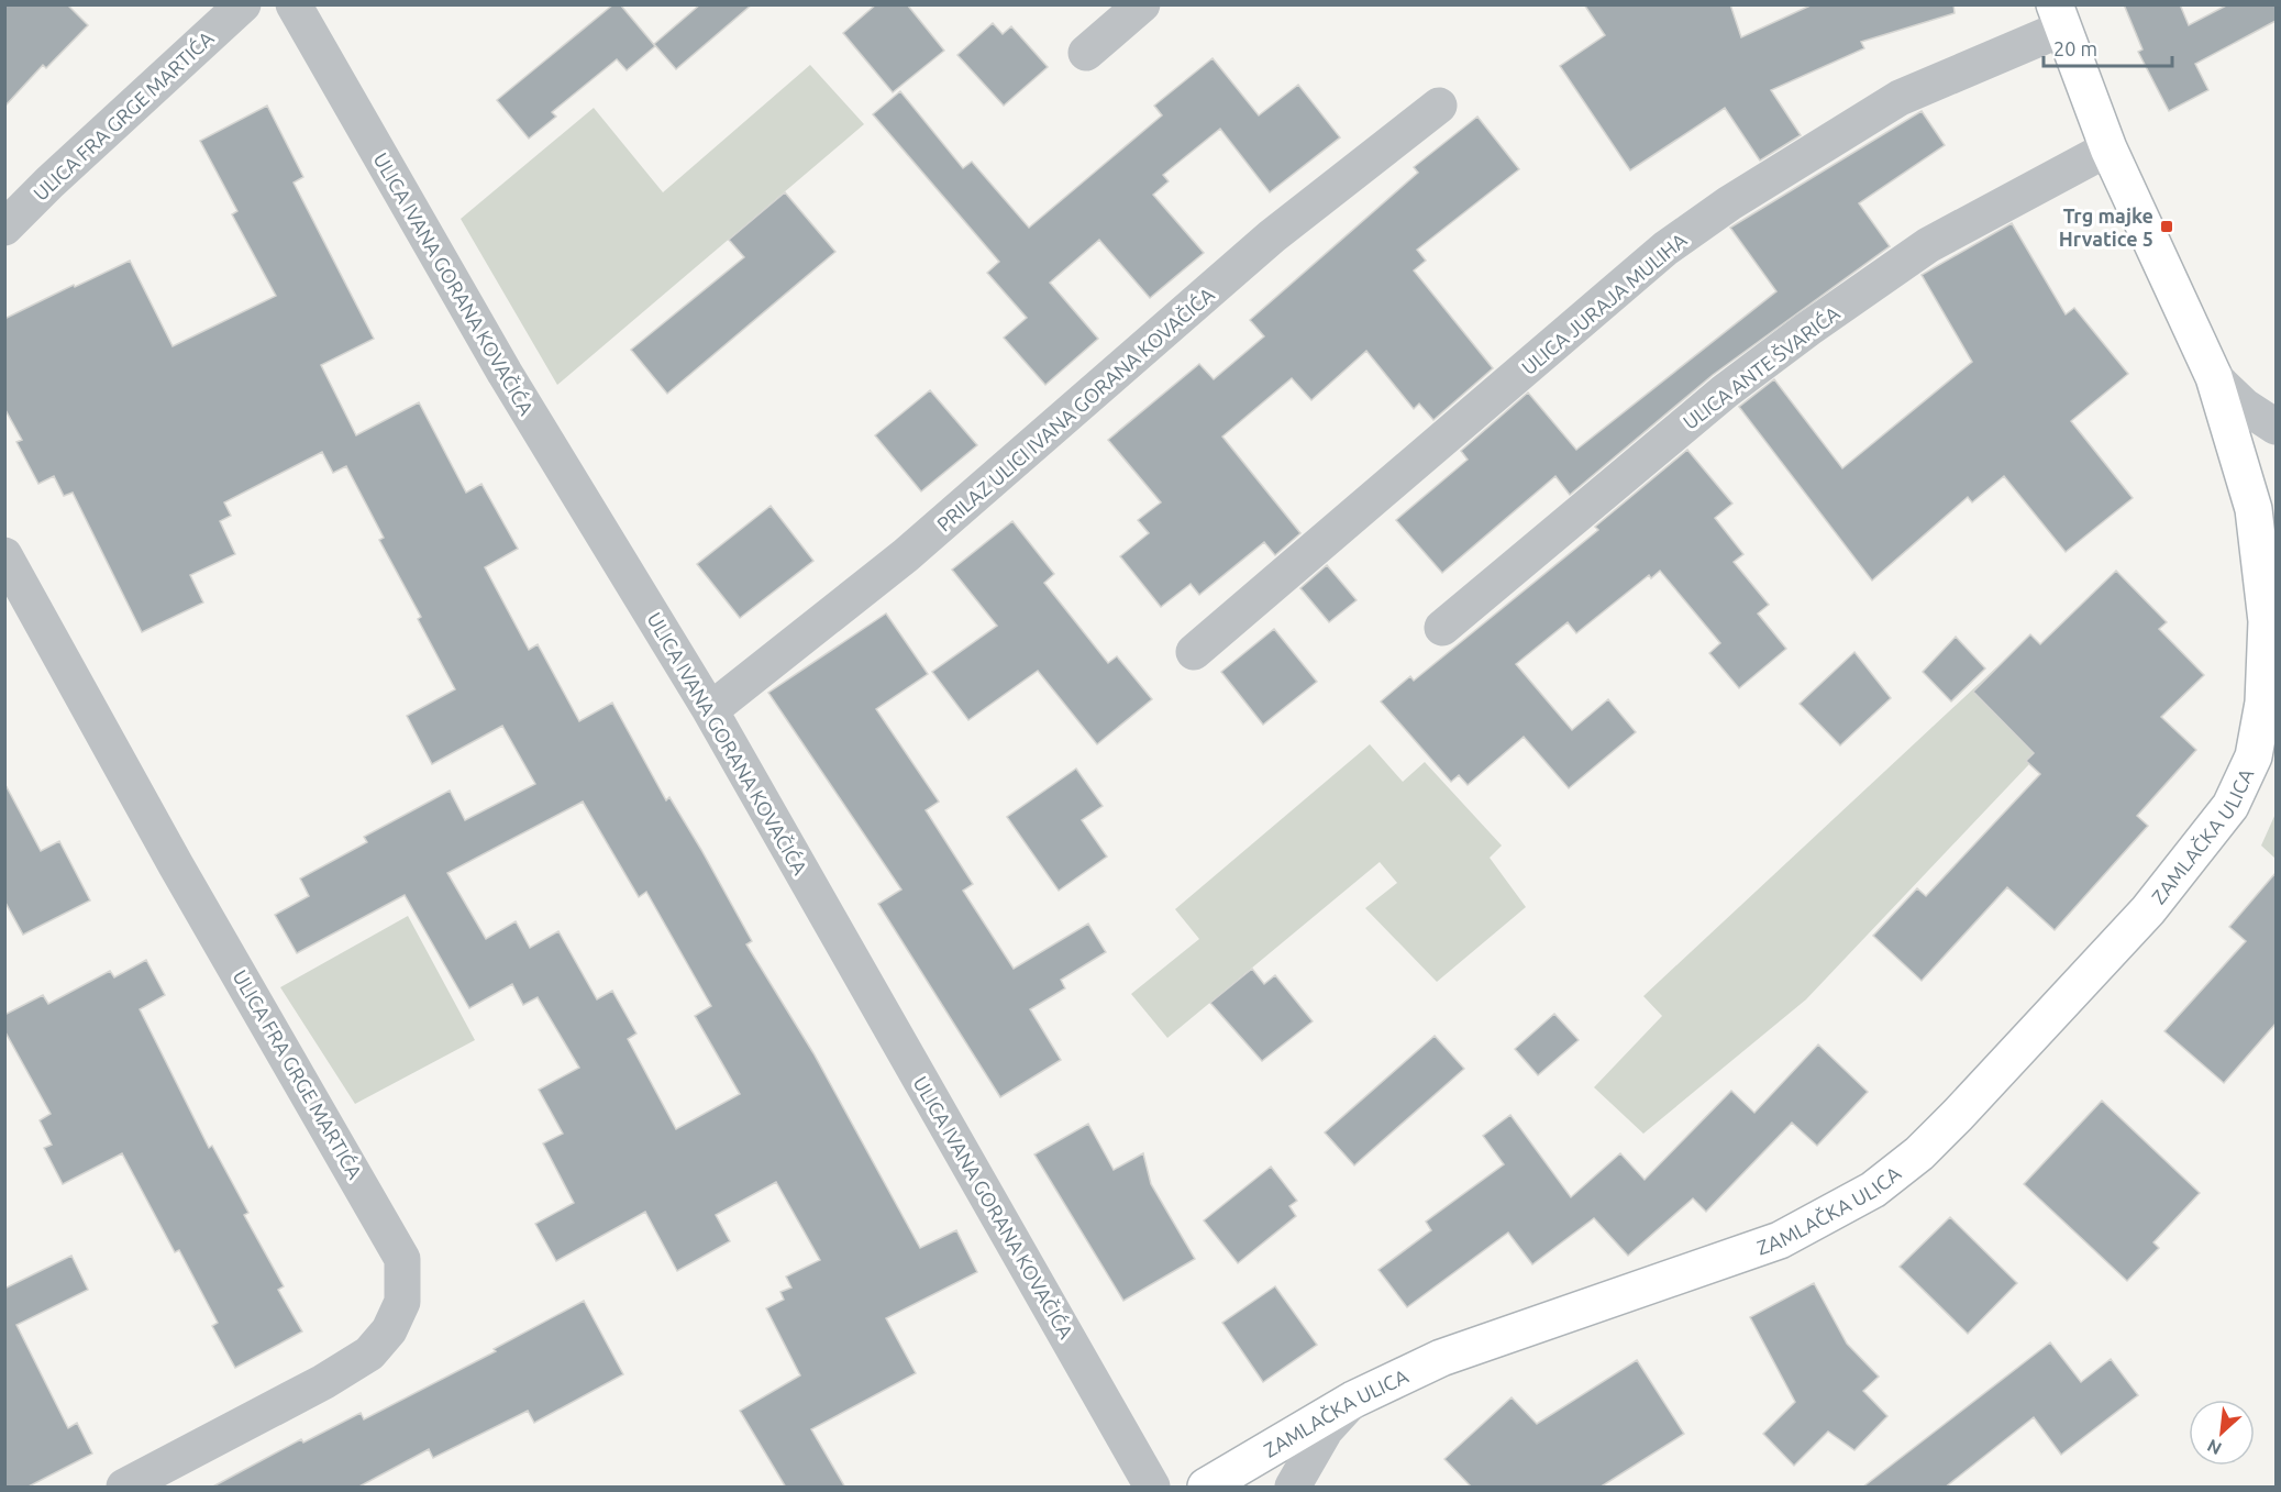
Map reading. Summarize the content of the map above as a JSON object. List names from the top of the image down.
{
  "streets": {
    "street": [
      "ULICA FRA GRGE MARTIĆA",
      "ULICA IVANA GORANA KOVAČIĆA",
      "ULICA JURAJA MULIHA",
      "ULICA ANTE ŠVARIĆA",
      "PRILAZ ULICI IVANA GORANA KOVAČIĆA",
      "ZAMLAČKA ULICA"
    ]
  },
  "crossings": [
    ["ULICA IVANA GORANA KOVAČIĆA", "PRILAZ ULICI IVANA GORANA KOVAČIĆA"],
    ["ULICA JURAJA MULIHA", "ZAMLAČKA ULICA"],
    ["ULICA ANTE ŠVARIĆA", "ZAMLAČKA ULICA"]
  ],
  "places": {
    "transit": ["Trg majke Hrvatice 5"]
  },
  "scale_bar": "20 m",
  "north": "bottom left"
}
